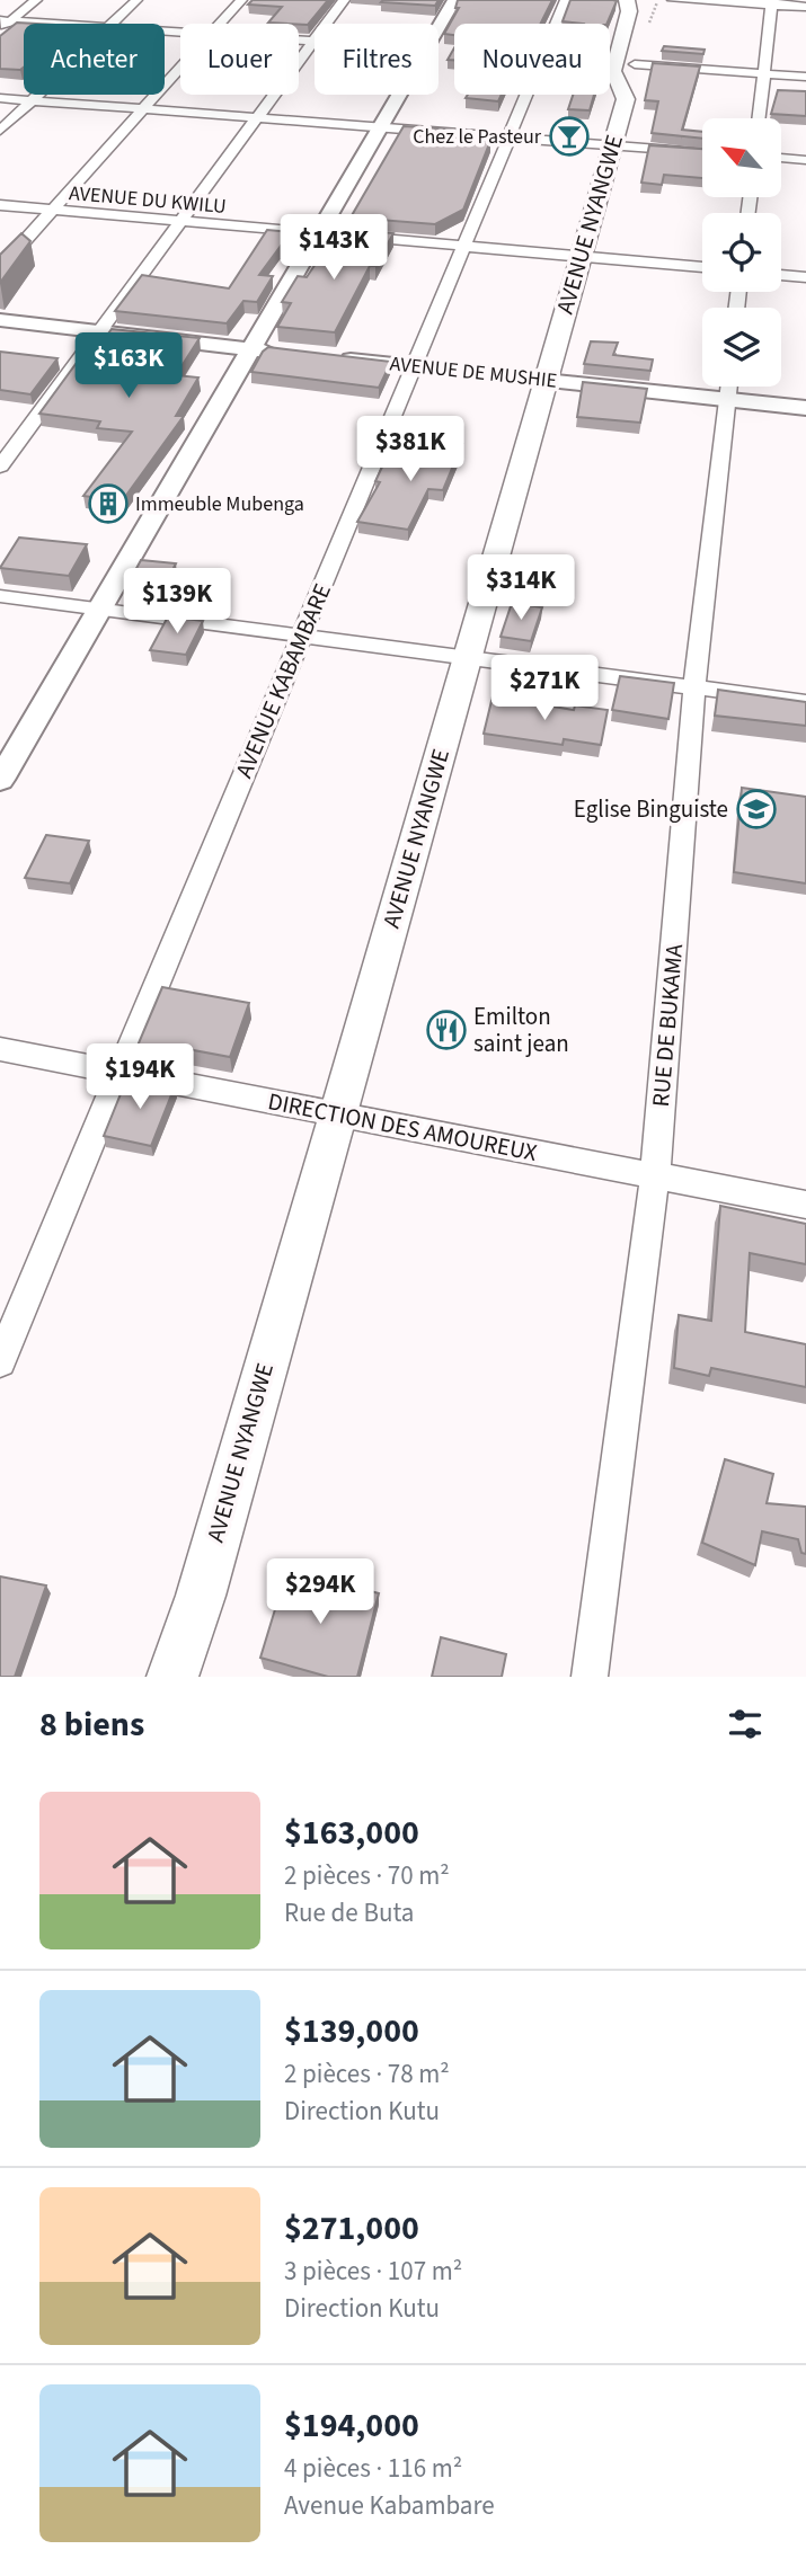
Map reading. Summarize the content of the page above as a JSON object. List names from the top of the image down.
{
  "streets": {
    "main road": ["AVENUE NYANGWE"],
    "street": [
      "AVENUE DU KWILU",
      "AVENUE DE MUSHIE",
      "AVENUE KABAMBARE",
      "RUE DE BUKAMA",
      "DIRECTION DES AMOUREUX"
    ]
  },
  "crossings": [
    ["AVENUE DU KWILU", "AVENUE NYANGWE"],
    ["AVENUE DU KWILU", "AVENUE KABAMBARE"],
    ["AVENUE NYANGWE", "AVENUE DE MUSHIE"],
    ["AVENUE NYANGWE", "DIRECTION DES AMOUREUX"],
    ["AVENUE DE MUSHIE", "AVENUE KABAMBARE"],
    ["AVENUE DE MUSHIE", "RUE DE BUKAMA"],
    ["AVENUE KABAMBARE", "DIRECTION DES AMOUREUX"],
    ["RUE DE BUKAMA", "DIRECTION DES AMOUREUX"]
  ],
  "places": {
    "bar": ["Chez le Pasteur"],
    "building": ["Immeuble Mubenga"],
    "school or university": ["Eglise Binguiste"],
    "restaurant": ["Emilton saint jean"]
  },
  "north": "top left",
  "page": {
    "chip": [
      "Acheter",
      "Louer",
      "Filtres",
      "Nouveau"
    ],
    "price": [
      "$143K",
      "$163K",
      "$381K",
      "$314K",
      "$139K",
      "$271K",
      "$194K",
      "$294K"
    ],
    "heading": "8 biens",
    "list": [
      {
        "name": "$163,000",
        "note": "2 pièces · 70 m² · Rue de Buta"
      },
      {
        "name": "$139,000",
        "note": "2 pièces · 78 m² · Direction Kutu"
      },
      {
        "name": "$271,000",
        "note": "3 pièces · 107 m² · Direction Kutu"
      },
      {
        "name": "$194,000",
        "note": "4 pièces · 116 m² · Avenue Kabambare"
      }
    ]
  }
}
